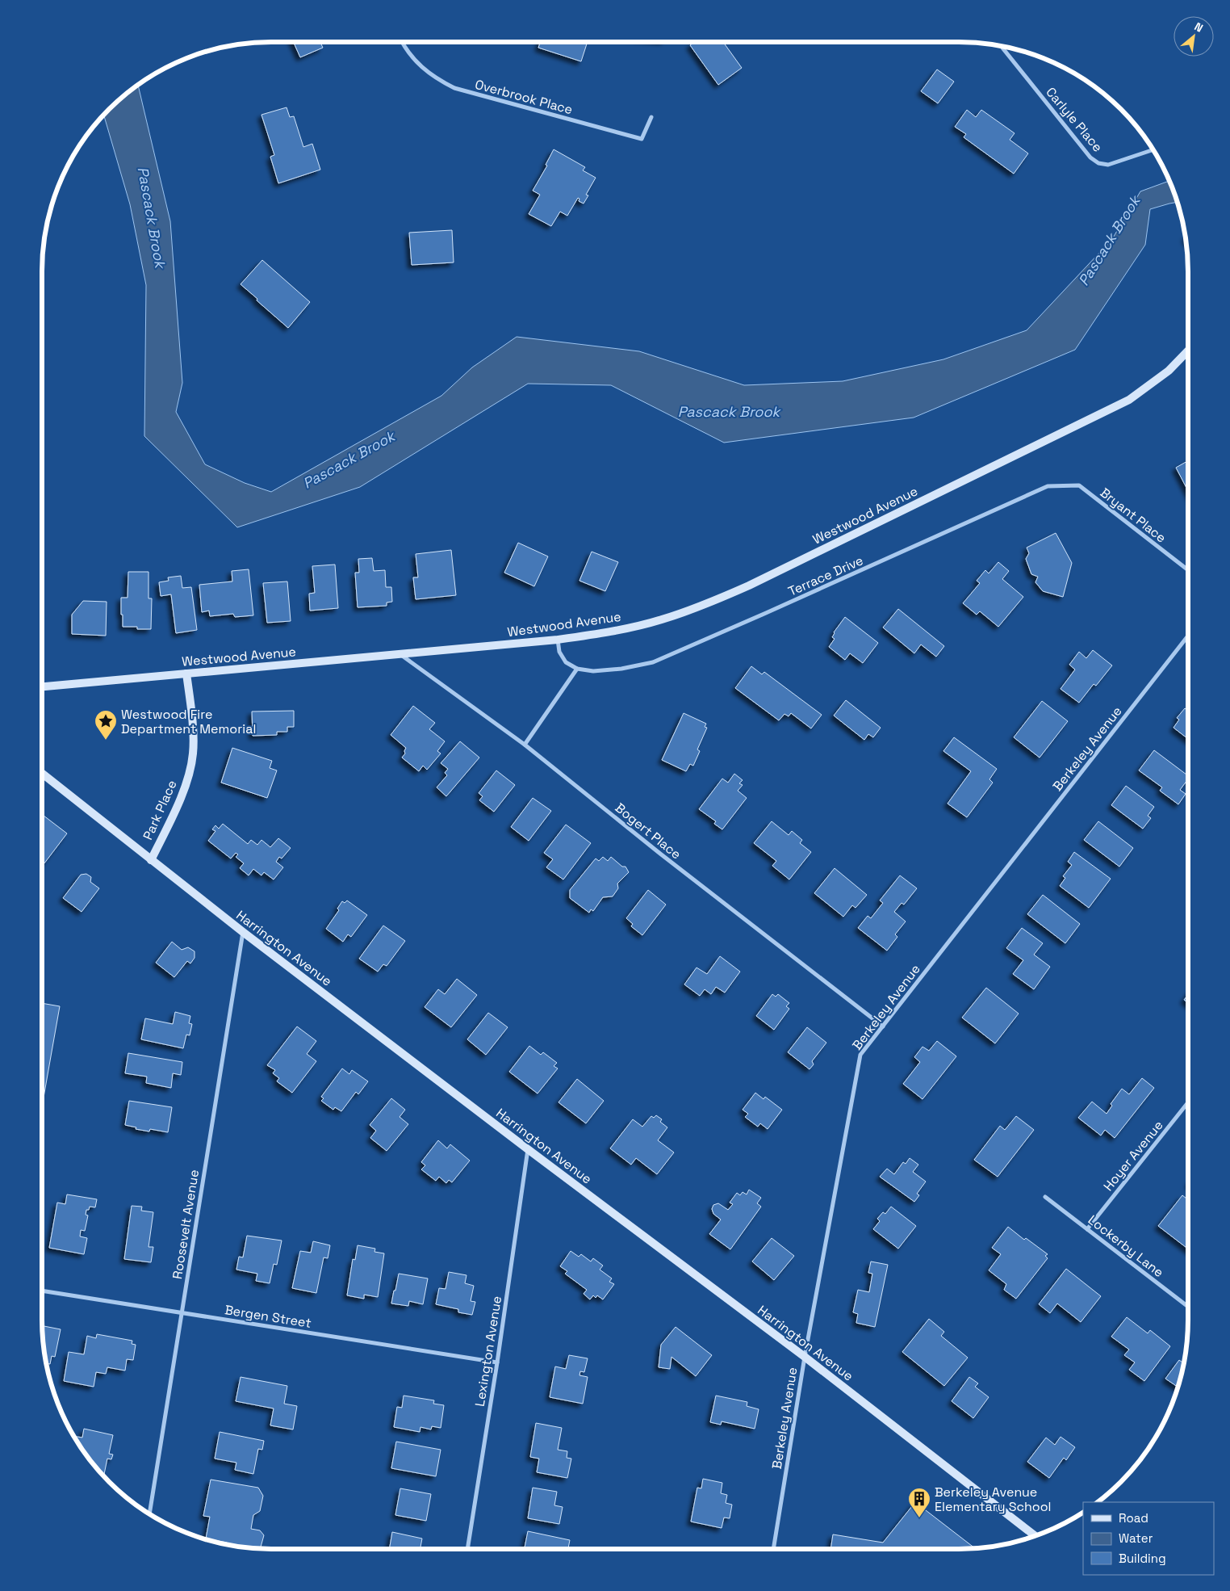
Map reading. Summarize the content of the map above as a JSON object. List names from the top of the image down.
{
  "streets": {
    "street": [
      "Overbrook Place",
      "Carlyle Place",
      "Westwood Avenue",
      "Bryant Place",
      "Terrace Drive",
      "Berkeley Avenue",
      "Park Place",
      "Bogert Place",
      "Harrington Avenue",
      "Hoyer Avenue",
      "Roosevelt Avenue",
      "Lockerby Lane",
      "Bergen Street",
      "Lexington Avenue"
    ]
  },
  "crossings": [
    ["Westwood Avenue", "Park Place"],
    ["Westwood Avenue", "Bogert Place"],
    ["Bryant Place", "Terrace Drive"],
    ["Berkeley Avenue", "Bogert Place"],
    ["Berkeley Avenue", "Harrington Avenue"],
    ["Park Place", "Harrington Avenue"],
    ["Harrington Avenue", "Roosevelt Avenue"],
    ["Harrington Avenue", "Lexington Avenue"],
    ["Hoyer Avenue", "Lockerby Lane"],
    ["Roosevelt Avenue", "Bergen Street"],
    ["Bergen Street", "Lexington Avenue"]
  ],
  "water": ["Pascack Brook"],
  "places": {
    "place": ["Westwood Fire Department Memorial"],
    "building": ["Berkeley Avenue Elementary School"]
  },
  "legend": ["Road", "Water", "Building"],
  "north": "top right"
}
